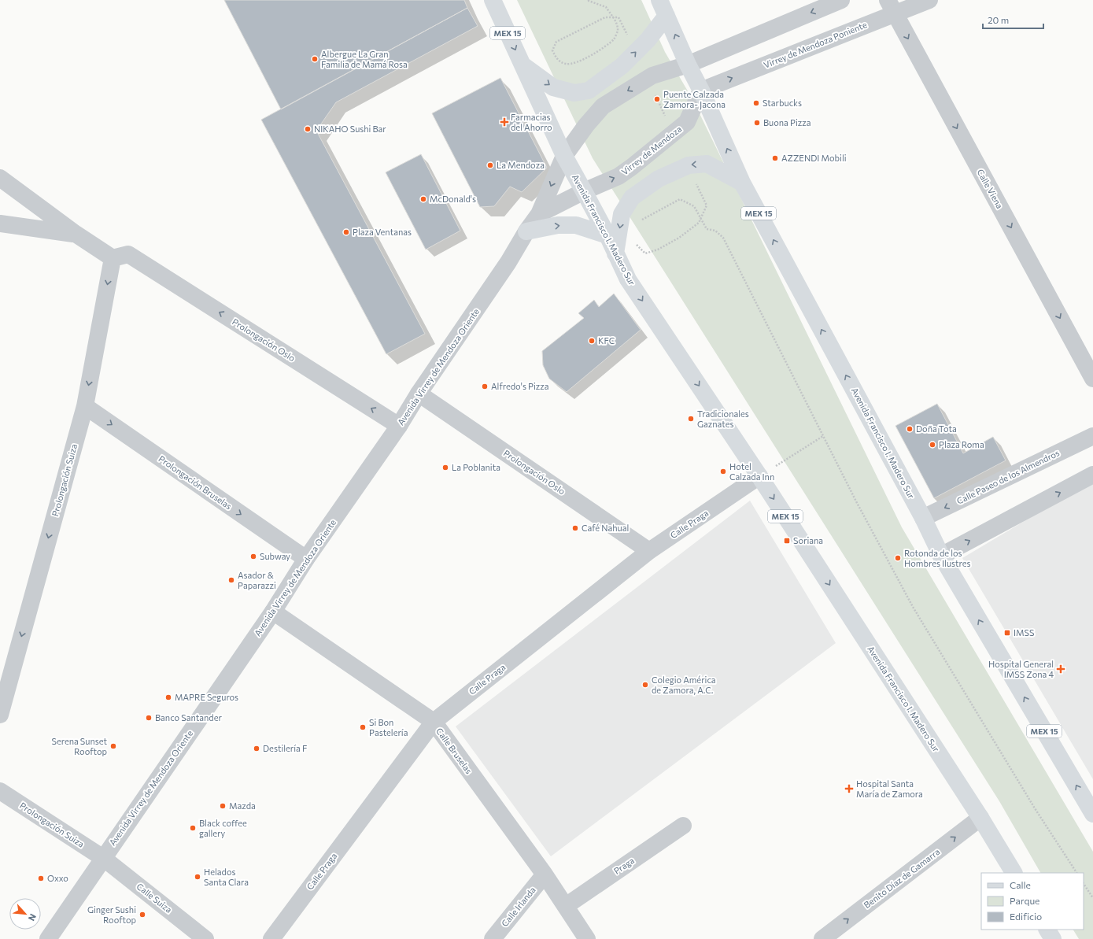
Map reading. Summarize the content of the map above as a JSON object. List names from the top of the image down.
{
  "streets": {
    "main road": ["MEX 15", "Avenida Francisco I. Madero Sur"],
    "street": [
      "Virrey de Mendoza Poniente",
      "Virrey de Mendoza",
      "Calle Viena",
      "Prolongación Oslo",
      "Avenida Virrey de Mendoza Oriente",
      "Calle Paseo de los Almendros",
      "Prolongación Suiza",
      "Prolongación Bruselas",
      "Calle Praga",
      "Calle Bruselas",
      "Praga",
      "Benito Díaz de Gamarra",
      "Calle Suiza",
      "Calle Irlanda"
    ]
  },
  "crossings": [
    ["MEX 15", "Avenida Francisco I. Madero Sur"],
    ["MEX 15", "Avenida Virrey de Mendoza Oriente"],
    ["Virrey de Mendoza Poniente", "Virrey de Mendoza"],
    ["Virrey de Mendoza Poniente", "Calle Viena"],
    ["Virrey de Mendoza Poniente", "Avenida Francisco I. Madero Sur"],
    ["Virrey de Mendoza", "Avenida Francisco I. Madero Sur"],
    ["Virrey de Mendoza", "Avenida Virrey de Mendoza Oriente"],
    ["Avenida Francisco I. Madero Sur", "Avenida Virrey de Mendoza Oriente"],
    ["Avenida Francisco I. Madero Sur", "Calle Paseo de los Almendros"],
    ["Avenida Francisco I. Madero Sur", "Calle Praga"],
    ["Avenida Francisco I. Madero Sur", "Benito Díaz de Gamarra"],
    ["Prolongación Oslo", "Avenida Virrey de Mendoza Oriente"],
    ["Prolongación Oslo", "Prolongación Suiza"],
    ["Prolongación Oslo", "Calle Praga"],
    ["Avenida Virrey de Mendoza Oriente", "Prolongación Suiza"],
    ["Avenida Virrey de Mendoza Oriente", "Prolongación Bruselas"],
    ["Avenida Virrey de Mendoza Oriente", "Calle Bruselas"],
    ["Avenida Virrey de Mendoza Oriente", "Calle Suiza"],
    ["Prolongación Suiza", "Prolongación Bruselas"],
    ["Prolongación Suiza", "Calle Suiza"],
    ["Calle Praga", "Calle Bruselas"],
    ["Calle Bruselas", "Praga"],
    ["Calle Bruselas", "Calle Irlanda"]
  ],
  "one_way": [
    "Calle Viena",
    "Prolongación Oslo",
    "Prolongación Suiza",
    "Prolongación Bruselas",
    "Benito Díaz de Gamarra"
  ],
  "places": {
    "other": [
      "Albergue La Gran Familia de Mamá Rosa",
      "Puente Calzada Zamora- Jacona",
      "Starbucks",
      "Buona Pizza",
      "NIKAHO Sushi Bar",
      "AZZENDI Mobili",
      "La Mendoza",
      "McDonald's",
      "Plaza Ventanas",
      "KFC",
      "Alfredo's Pizza",
      "Tradicionales Gaznates",
      "Doña Tota",
      "Plaza Roma",
      "La Poblanita",
      "Hotel Calzada Inn",
      "Café Nahual",
      "Subway",
      "Rotonda de los Hombres Ilustres",
      "Asador & Paparazzi",
      "Colegio América de Zamora, A.C.",
      "MAPRE Seguros",
      "Banco Santander",
      "Si Bon Pastelería",
      "Serena Sunset Rooftop",
      "Destilería F",
      "Mazda",
      "Black coffee gallery",
      "Helados Santa Clara",
      "Oxxo",
      "Ginger Sushi Rooftop"
    ],
    "health": ["Farmacias del Ahorro", "Hospital General IMSS Zona 4", "Hospital Santa María de Zamora"],
    "transit": ["Soriana", "IMSS"]
  },
  "legend": ["Calle", "Parque", "Edificio"],
  "scale_bar": "20 m",
  "north": "bottom right"
}
